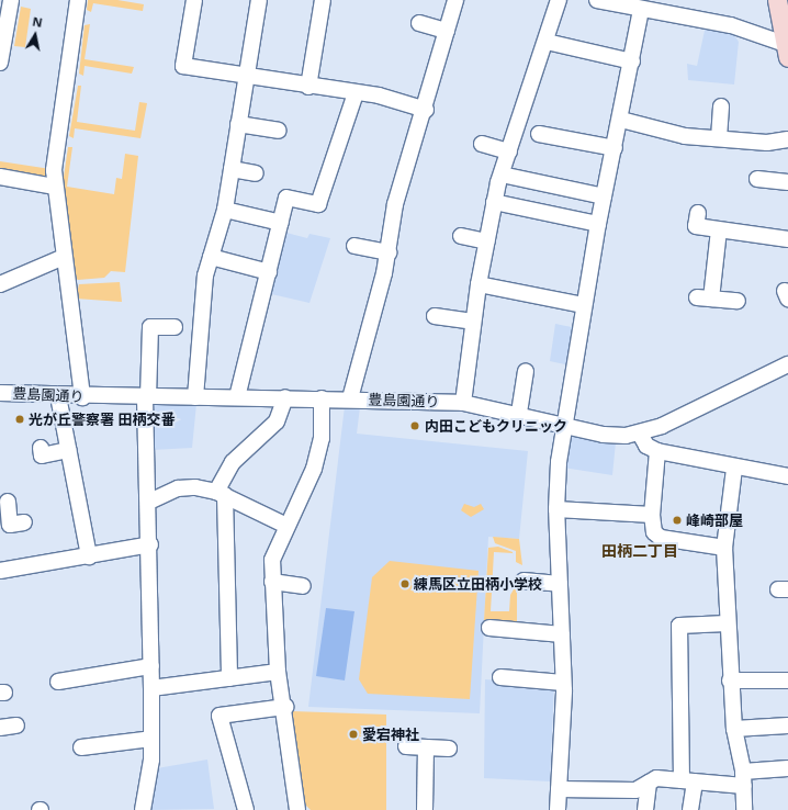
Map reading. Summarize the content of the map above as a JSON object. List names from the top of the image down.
{
  "streets": {
    "street": ["豊島園通り"]
  },
  "districts": ["田柄二丁目"],
  "places": [
    "光が丘警察署 田柄交番",
    "内田こどもクリニック",
    "峰崎部屋",
    "練馬区立田柄小学校",
    "愛宕神社"
  ],
  "north": "top"
}
